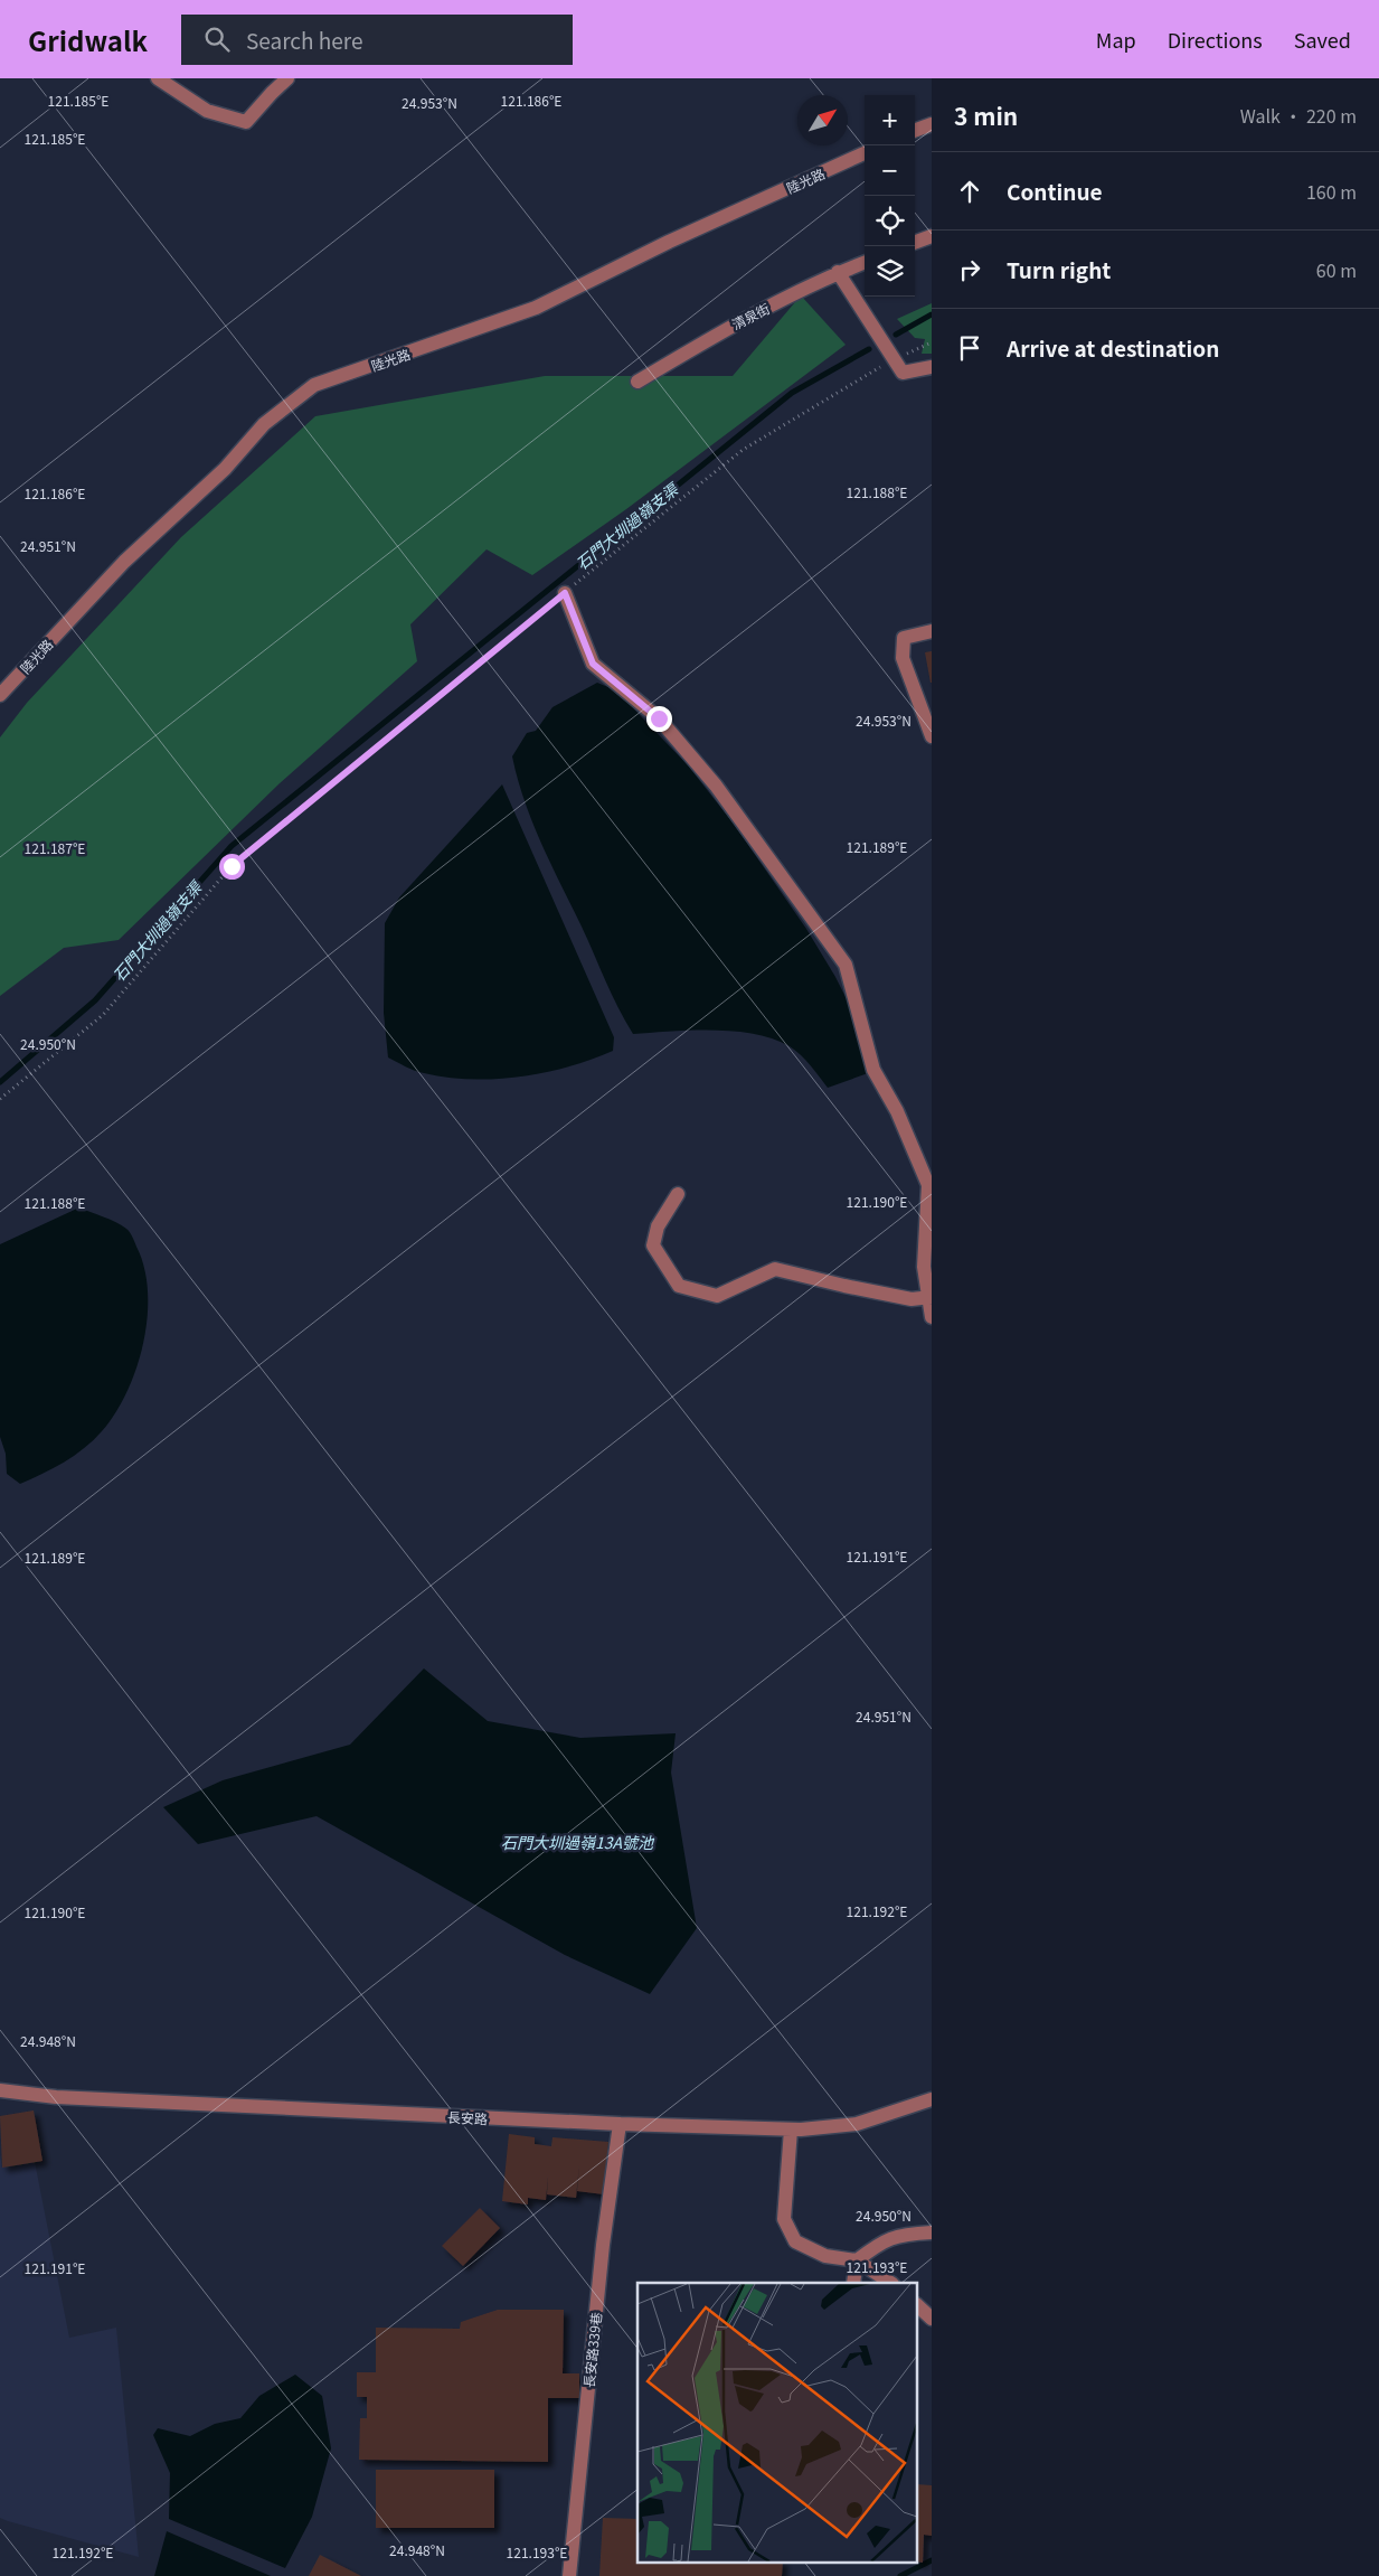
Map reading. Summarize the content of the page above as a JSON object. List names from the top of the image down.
{
  "streets": {
    "street": [
      "陸光路",
      "清泉街",
      "長安路",
      "長安路339巷"
    ]
  },
  "crossings": [
    ["長安路", "長安路339巷"]
  ],
  "water": ["石門大圳過嶺支渠", "石門大圳過嶺13A號池"],
  "north": "top right",
  "page": {
    "header": "Gridwalk",
    "search": "Search here",
    "nav": ["Map", "Directions", "Saved"],
    "heading": ["3 min", "Walk · 220 m"],
    "map_buttons": ["+", "−"],
    "list": [
      ["Continue", "160 m"],
      ["Turn right", "60 m"],
      "Arrive at destination"
    ]
  },
  "coordinates": [
    "121.185°E",
    "121.186°E",
    "24.953°N",
    "121.188°E",
    "24.951°N",
    "121.189°E",
    "121.187°E",
    "24.950°N",
    "121.190°E",
    "121.191°E",
    "121.192°E",
    "24.948°N",
    "121.193°E"
  ]
}
